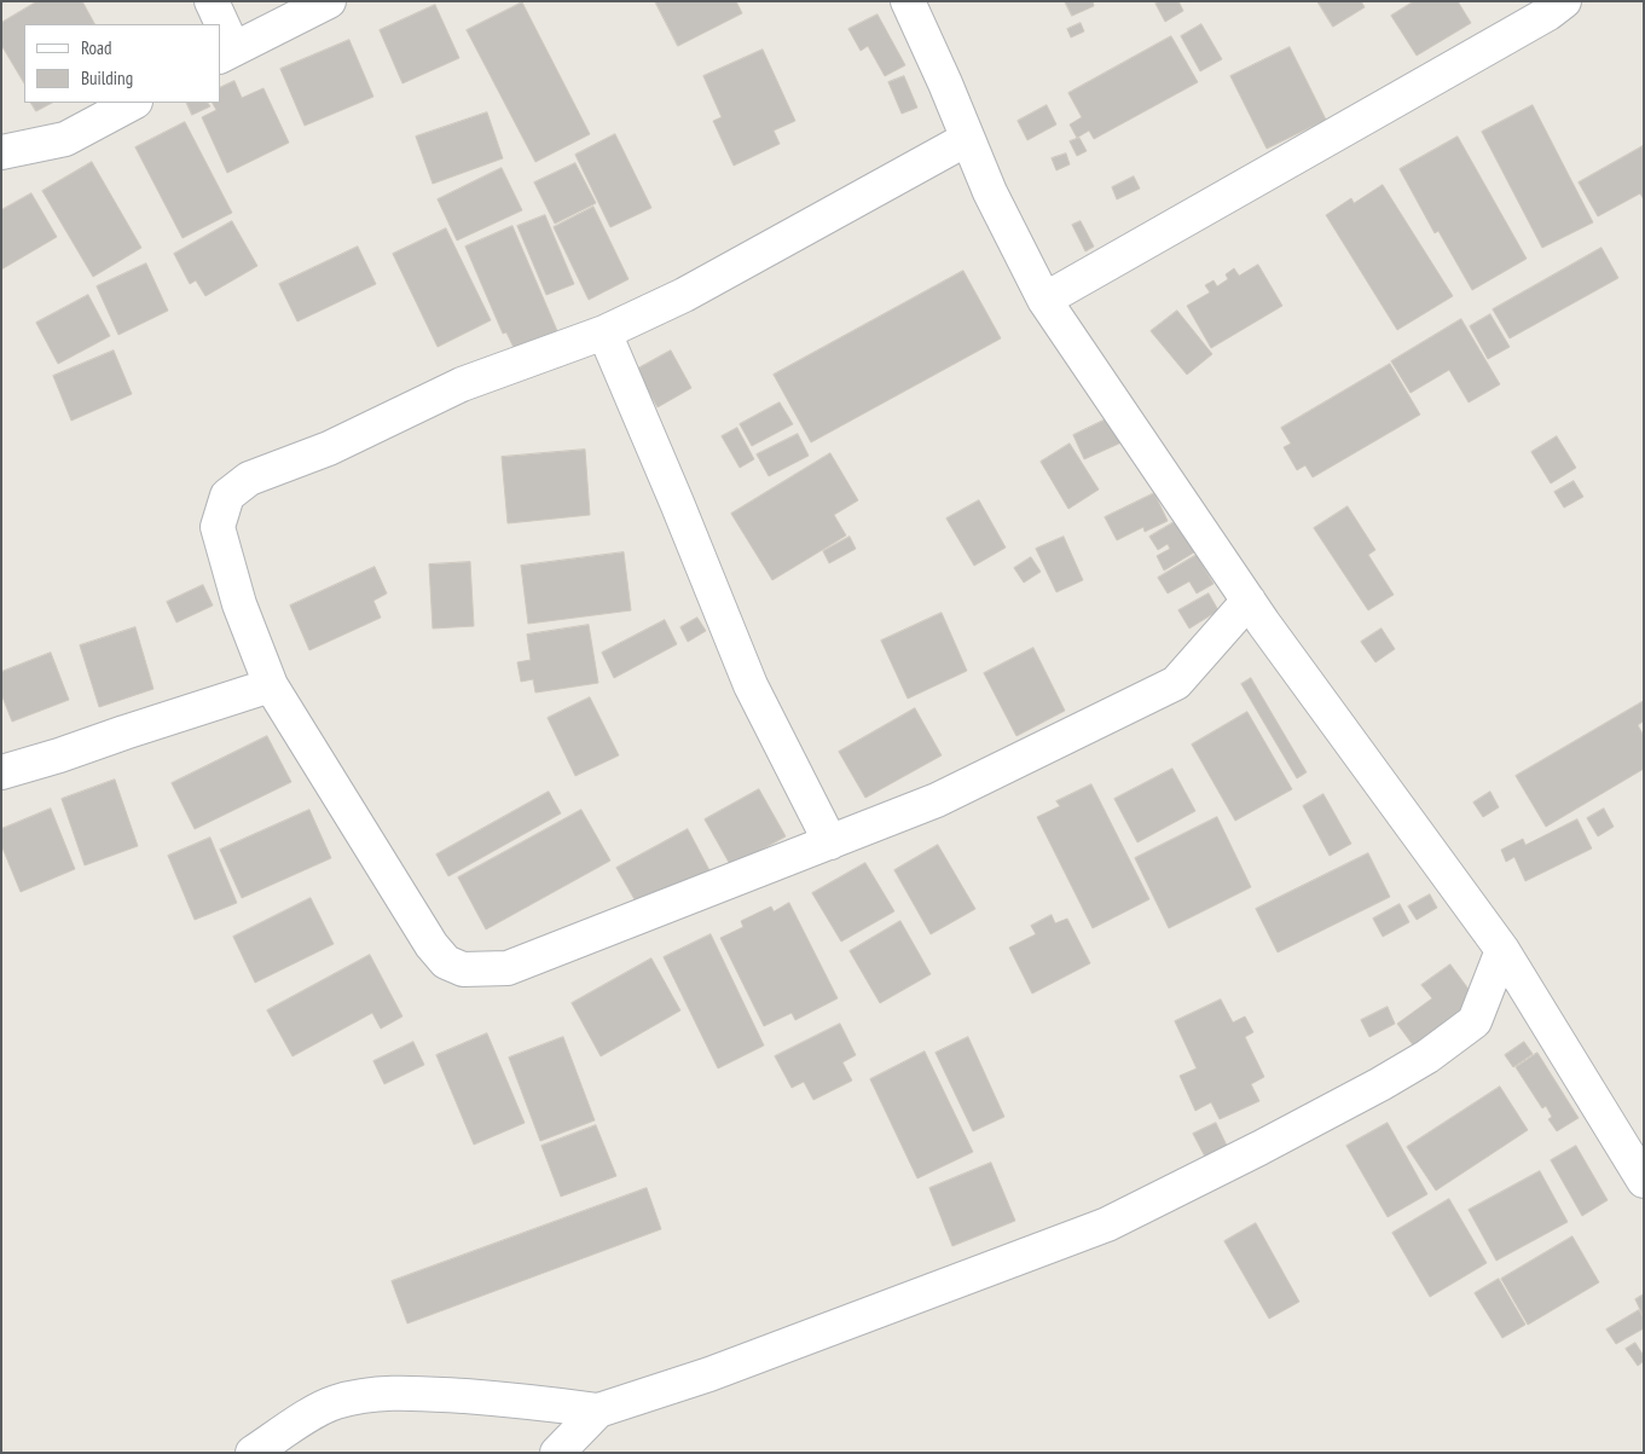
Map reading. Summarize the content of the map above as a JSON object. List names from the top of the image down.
{
  "legend": ["Road", "Building"]
}
